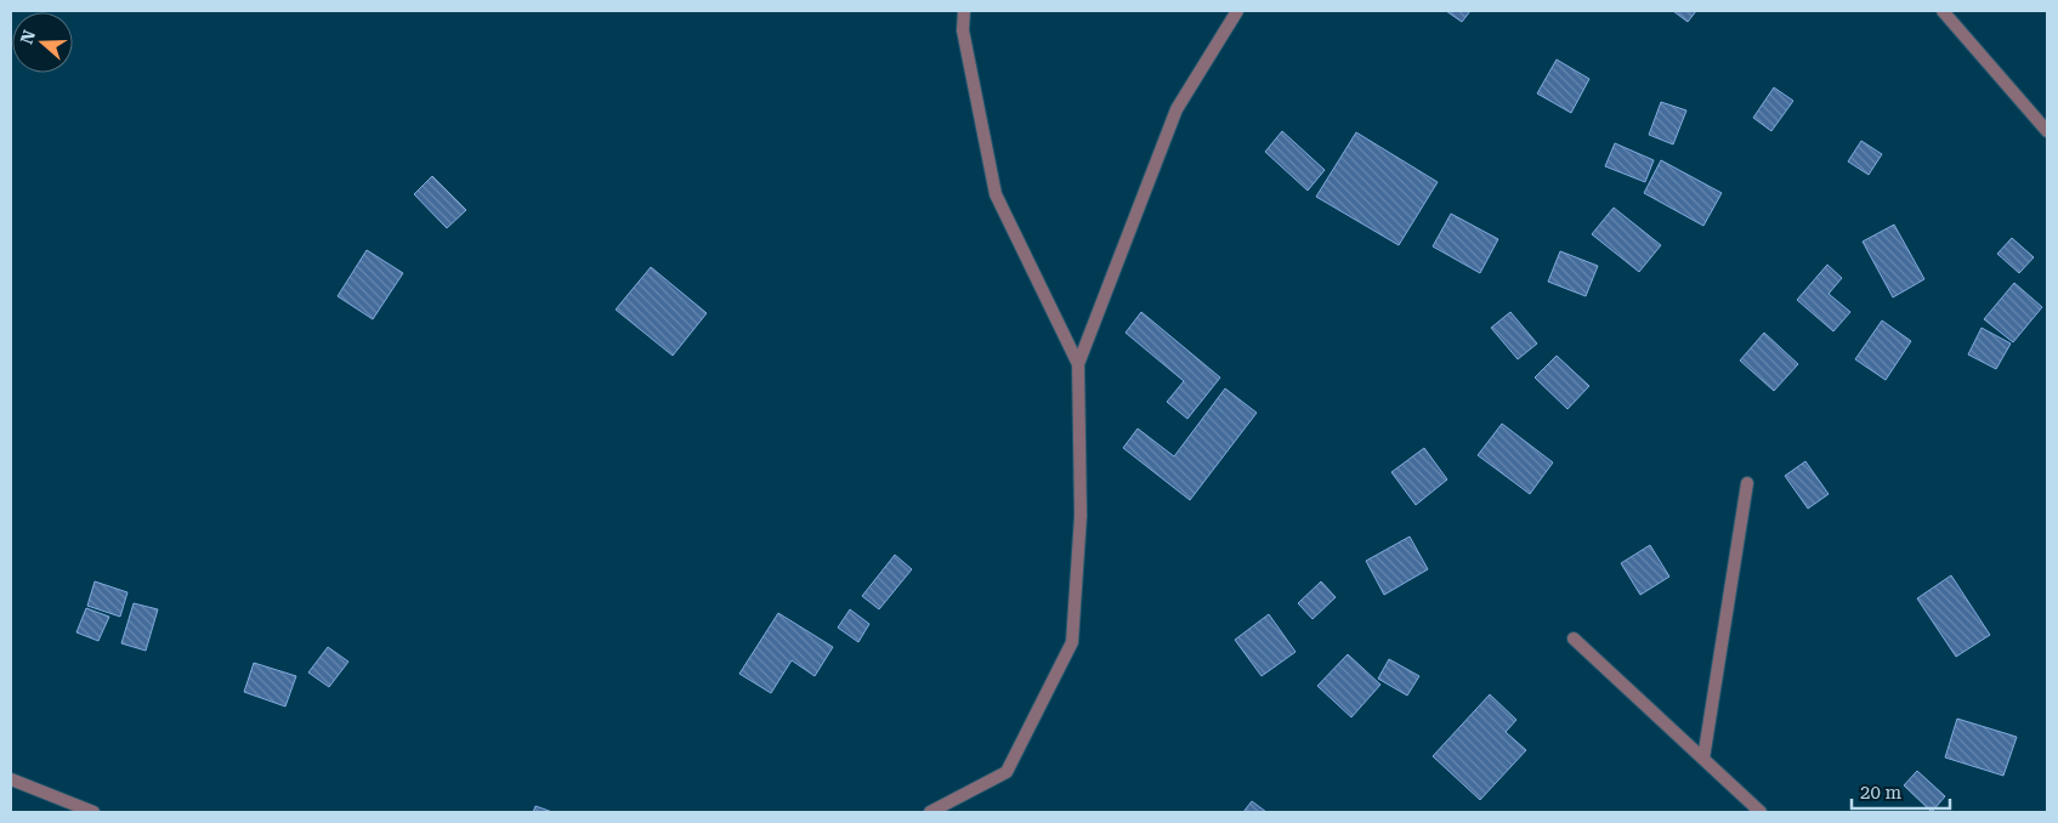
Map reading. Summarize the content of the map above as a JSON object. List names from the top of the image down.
{
  "scale_bar": "20 m",
  "north": "left"
}
